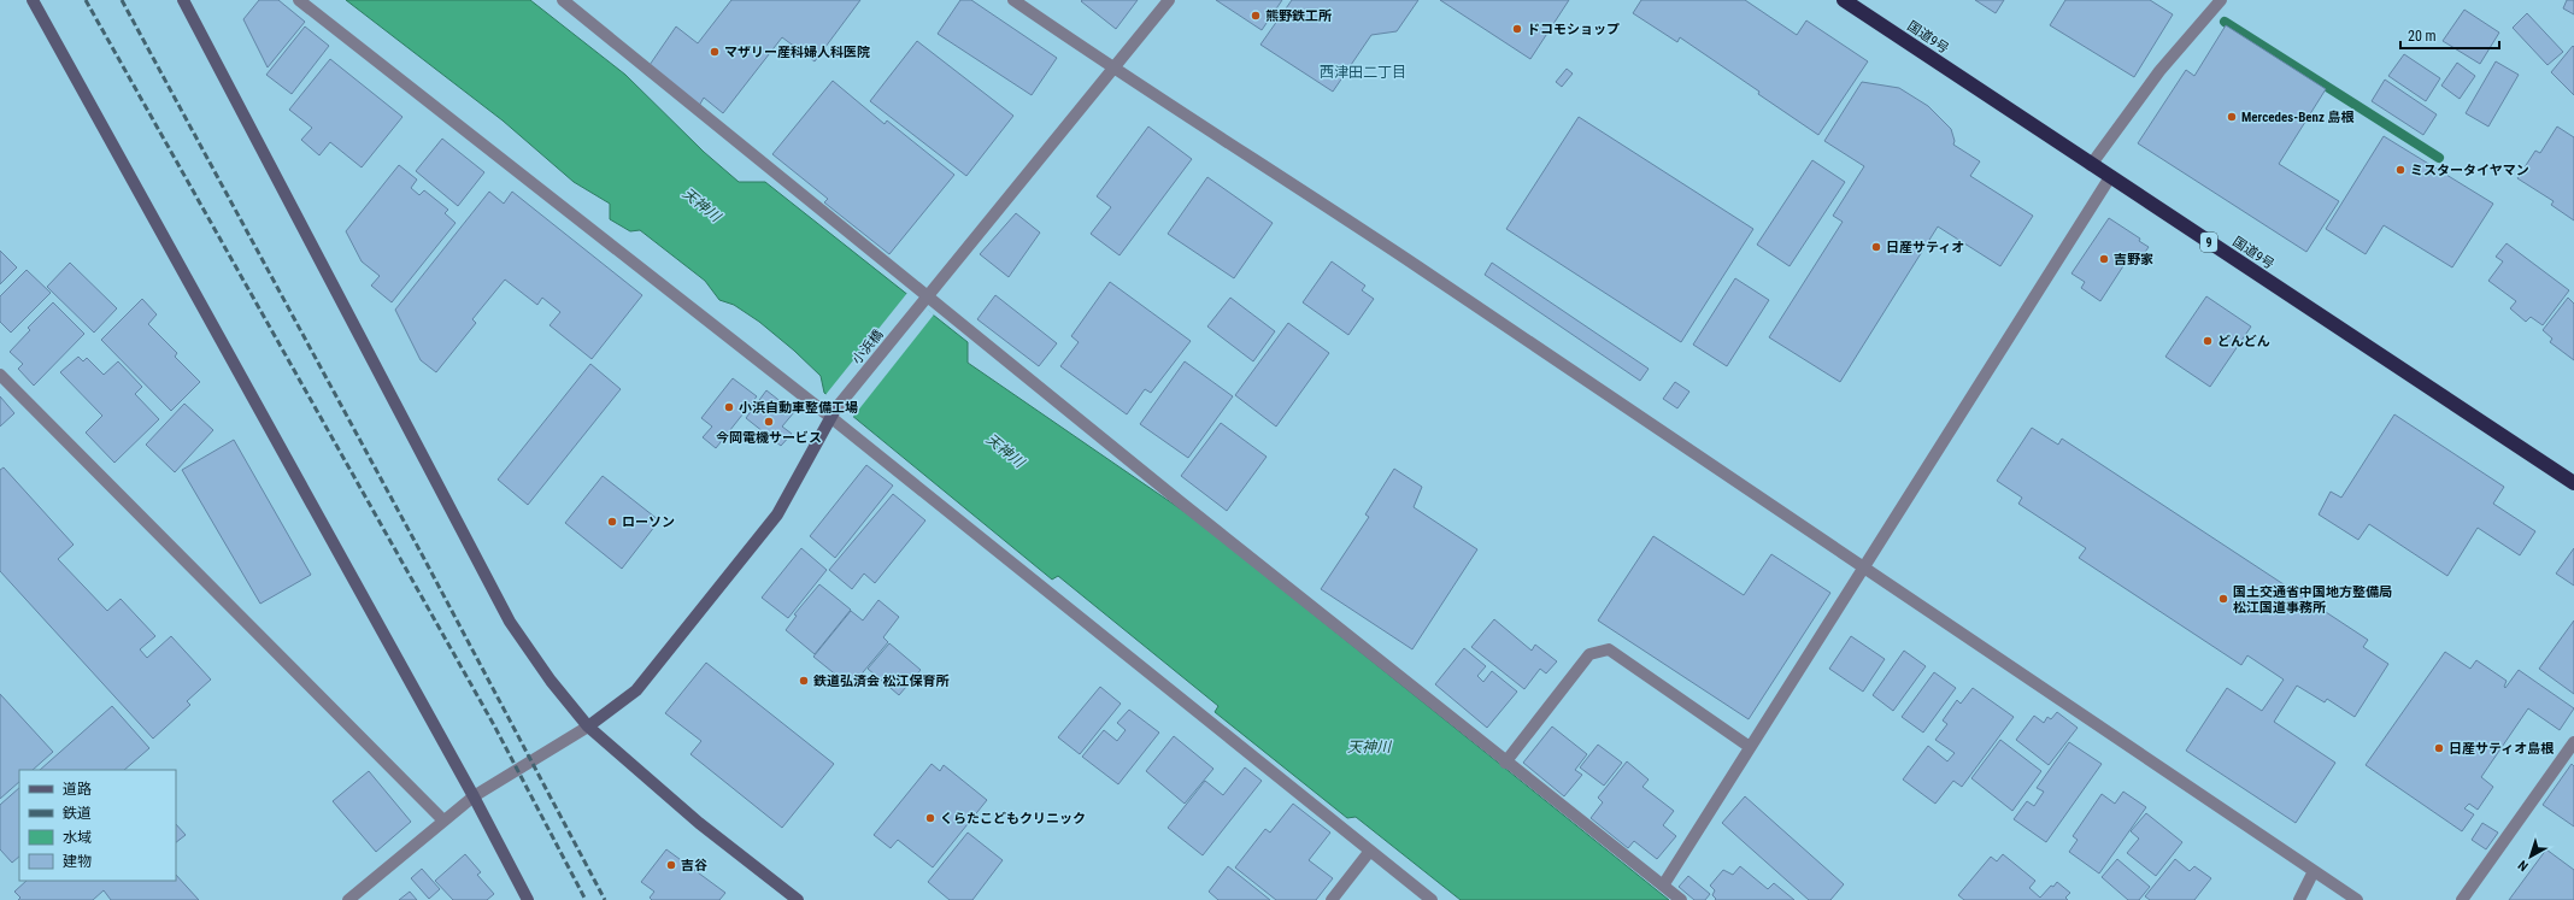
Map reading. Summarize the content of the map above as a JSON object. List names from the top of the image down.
{
  "streets": {
    "highway": ["国道9号", "9"],
    "street": ["小浜橋"]
  },
  "districts": ["西津田二丁目"],
  "water": ["天神川"],
  "places": [
    "熊野鉄工所",
    "ドコモショップ",
    "マザリー産科婦人科医院",
    "Mercedes-Benz 島根",
    "ミスタータイヤマン",
    "日産サティオ",
    "吉野家",
    "どんどん",
    "小浜自動車整備工場",
    "今岡電機サービス",
    "ローソン",
    "国土交通省中国地方整備局 松江国道事務所",
    "鉄道弘済会 松江保育所",
    "日産サティオ島根",
    "くらたこどもクリニック",
    "吉谷"
  ],
  "legend": [
    "道路",
    "鉄道",
    "水域",
    "建物"
  ],
  "scale_bar": "20 m",
  "north": "bottom left"
}
